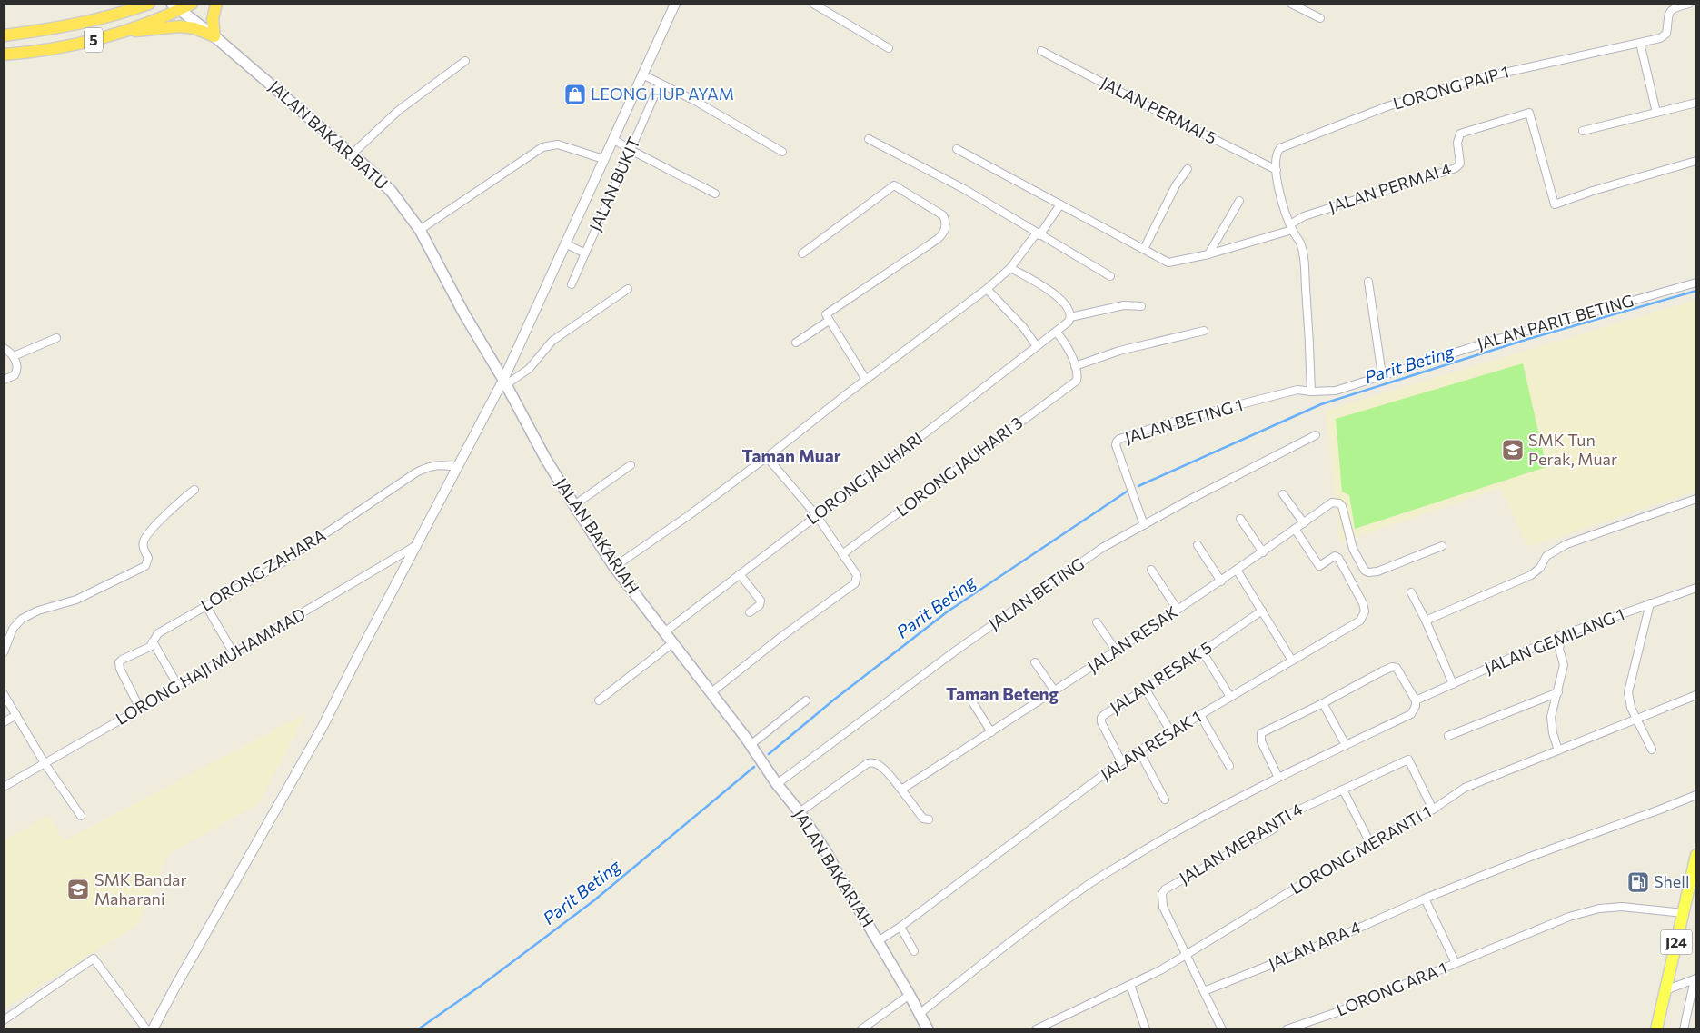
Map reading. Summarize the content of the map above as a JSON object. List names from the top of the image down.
{
  "streets": {
    "highway": ["5"],
    "main road": ["JALAN BAKAR BATU", "JALAN BAKARIAH", "J24"],
    "street": [
      "LORONG PAIP 1",
      "JALAN PERMAI 5",
      "JALAN BUKIT",
      "JALAN PERMAI 4",
      "JALAN PARIT BETING",
      "JALAN BETING 1",
      "LORONG JAUHARI 3",
      "LORONG JAUHARI",
      "LORONG ZAHARA",
      "JALAN BETING",
      "JALAN RESAK",
      "JALAN GEMILANG 1",
      "LORONG HAJI MUHAMMAD",
      "JALAN RESAK 5",
      "JALAN RESAK 1",
      "JALAN MERANTI 4",
      "LORONG MERANTI 1",
      "JALAN ARA 4",
      "LORONG ARA 1"
    ]
  },
  "crossings": [
    ["5", "JALAN BAKAR BATU"],
    ["LORONG PAIP 1", "JALAN PERMAI 5"],
    ["LORONG PAIP 1", "JALAN PERMAI 4"],
    ["LORONG PAIP 1", "JALAN PARIT BETING"],
    ["LORONG PAIP 1", "JALAN BETING 1"],
    ["JALAN BAKAR BATU", "JALAN BAKARIAH"],
    ["JALAN PARIT BETING", "JALAN BETING 1"],
    ["JALAN BETING 1", "JALAN BETING"],
    ["LORONG JAUHARI", "JALAN BAKARIAH"],
    ["JALAN BAKARIAH", "JALAN BETING"],
    ["JALAN BAKARIAH", "JALAN RESAK 1"],
    ["LORONG ZAHARA", "LORONG HAJI MUHAMMAD"],
    ["JALAN RESAK", "JALAN RESAK 1"],
    ["JALAN RESAK 5", "JALAN RESAK 1"],
    ["JALAN MERANTI 4", "LORONG MERANTI 1"],
    ["J24", "LORONG ARA 1"]
  ],
  "districts": ["Taman Muar", "Taman Beteng"],
  "water": ["Parit Beting"],
  "places": {
    "shop": ["LEONG HUP AYAM"],
    "school or university": ["SMK Tun Perak, Muar", "SMK Bandar Maharani"],
    "fuel station": ["Shell"]
  }
}
